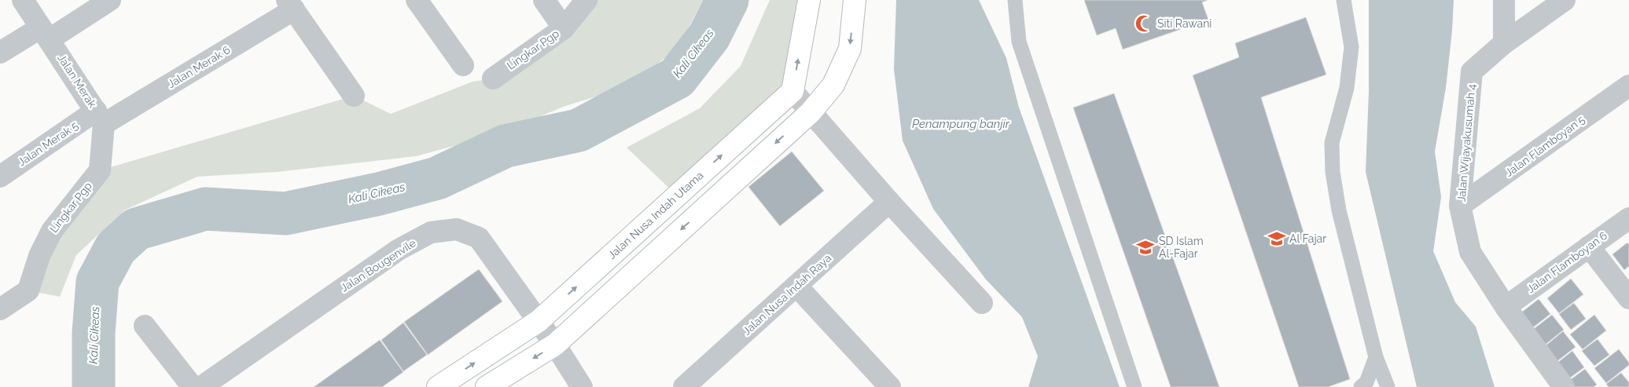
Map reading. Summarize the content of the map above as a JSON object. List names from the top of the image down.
{
  "streets": {
    "street": [
      "Lingkar Pgp",
      "Jalan Merak 6",
      "Jalan Merak",
      "Jalan Wijayakusumah 4",
      "Jalan Merak 5",
      "Jalan Flamboyan 5",
      "Jalan Nusa Indah Utama",
      "Jalan Flamboyan 6",
      "Jalan Bougenvile",
      "Jalan Nusa Indah Raya"
    ]
  },
  "crossings": [
    ["Lingkar Pgp", "Jalan Merak 6"],
    ["Lingkar Pgp", "Jalan Merak"],
    ["Lingkar Pgp", "Jalan Merak 5"],
    ["Jalan Merak 6", "Jalan Merak"],
    ["Jalan Merak 6", "Jalan Merak 5"],
    ["Jalan Merak", "Jalan Merak 5"],
    ["Jalan Wijayakusumah 4", "Jalan Flamboyan 5"],
    ["Jalan Wijayakusumah 4", "Jalan Flamboyan 6"],
    ["Jalan Nusa Indah Utama", "Jalan Bougenvile"]
  ],
  "water": ["Kali Cikeas", "Penampung banjir"],
  "places": {
    "mosque": ["Siti Rawani"],
    "school or university": ["Al Fajar", "SD Islam Al-Fajar"]
  }
}
